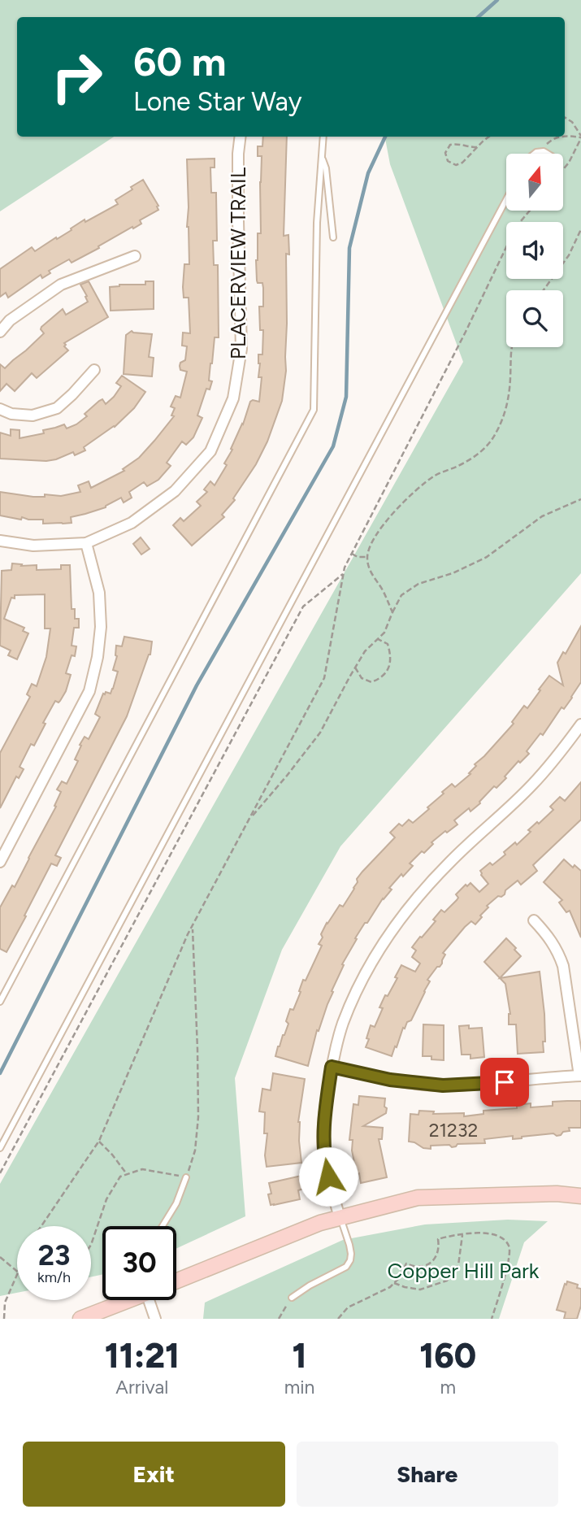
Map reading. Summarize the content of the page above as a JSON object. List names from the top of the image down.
{
  "streets": {
    "street": ["PLACERVIEW TRAIL"]
  },
  "parks": ["Copper Hill Park"],
  "house_numbers": ["21232"],
  "north": "top",
  "page": {
    "turn": ["60 m", "Lone Star Way"],
    "speed": "23 km/h",
    "limit": "30",
    "eta": [
      "11:21",
      "Arrival",
      "1",
      "min",
      "160",
      "m"
    ],
    "buttons": ["Exit", "Share"]
  }
}
